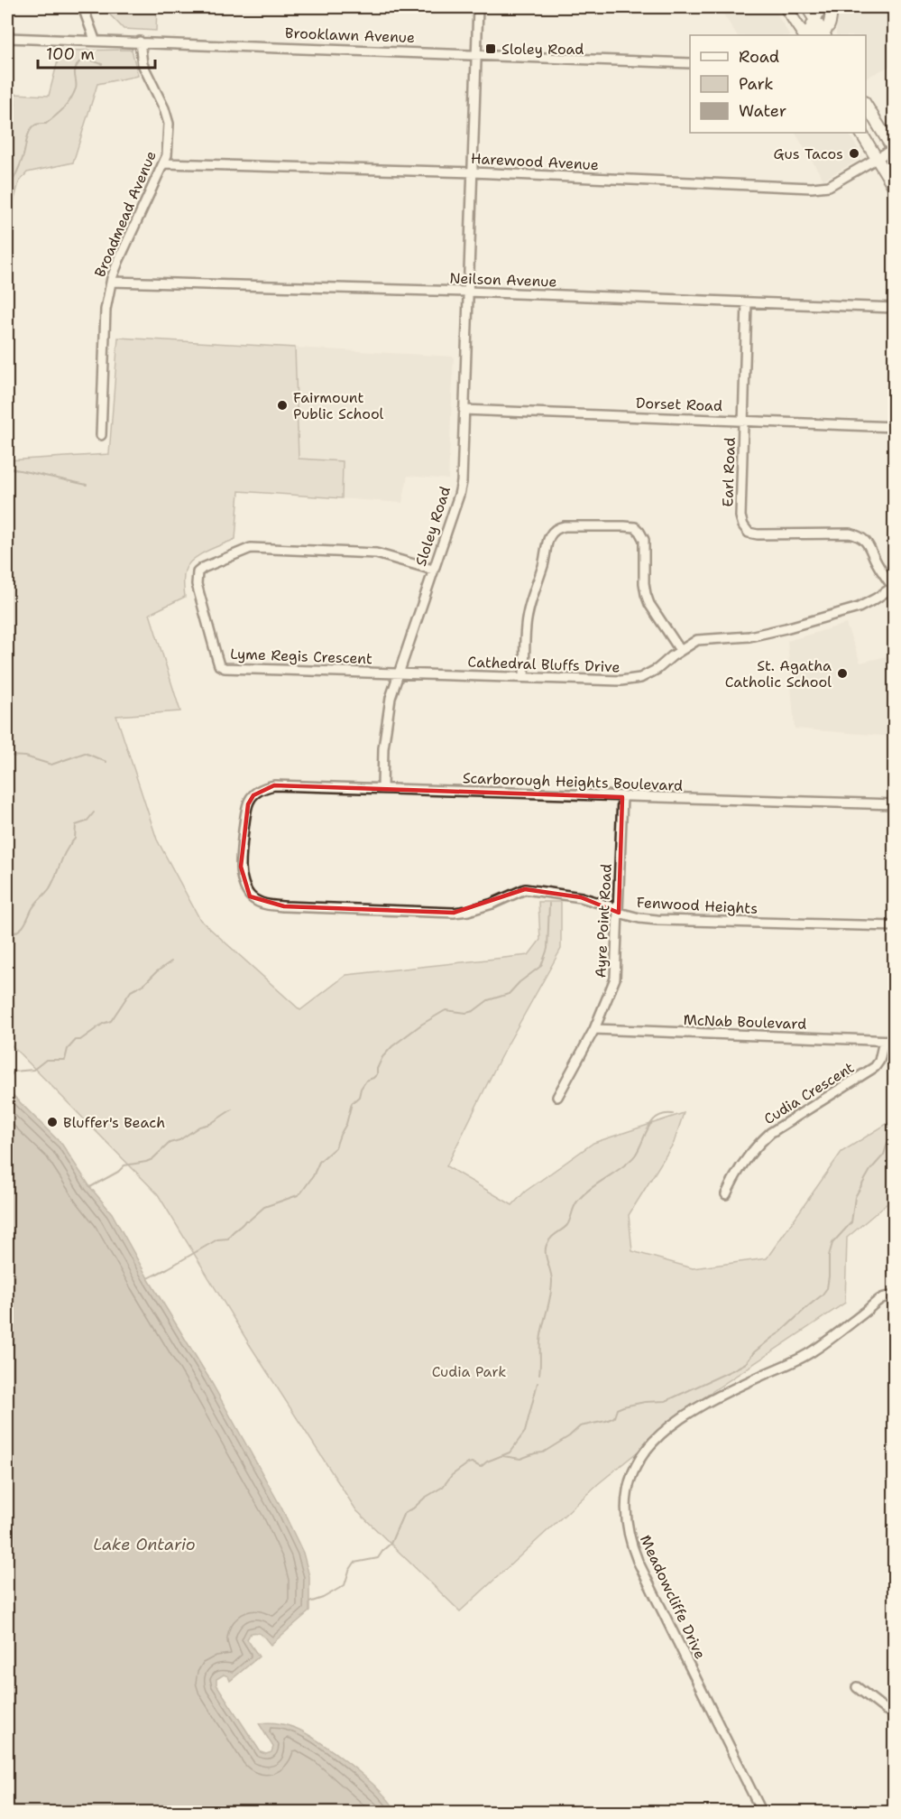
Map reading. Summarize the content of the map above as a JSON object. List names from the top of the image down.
{
  "streets": {
    "street": [
      "Brooklawn Avenue",
      "Harewood Avenue",
      "Broadmead Avenue",
      "Neilson Avenue",
      "Dorset Road",
      "Earl Road",
      "Sloley Road",
      "Lyme Regis Crescent",
      "Cathedral Bluffs Drive",
      "Scarborough Heights Boulevard",
      "Fenwood Heights",
      "Ayre Point Road",
      "McNab Boulevard",
      "Cudia Crescent",
      "Meadowcliffe Drive"
    ]
  },
  "crossings": [
    ["Brooklawn Avenue", "Broadmead Avenue"],
    ["Brooklawn Avenue", "Sloley Road"],
    ["Harewood Avenue", "Broadmead Avenue"],
    ["Harewood Avenue", "Sloley Road"],
    ["Broadmead Avenue", "Neilson Avenue"],
    ["Neilson Avenue", "Earl Road"],
    ["Neilson Avenue", "Sloley Road"],
    ["Dorset Road", "Earl Road"],
    ["Dorset Road", "Sloley Road"],
    ["Earl Road", "Cathedral Bluffs Drive"],
    ["Sloley Road", "Lyme Regis Crescent"],
    ["Sloley Road", "Cathedral Bluffs Drive"],
    ["Sloley Road", "Scarborough Heights Boulevard"],
    ["Lyme Regis Crescent", "Cathedral Bluffs Drive"],
    ["Scarborough Heights Boulevard", "Fenwood Heights"],
    ["Scarborough Heights Boulevard", "Ayre Point Road"],
    ["Fenwood Heights", "Ayre Point Road"],
    ["Ayre Point Road", "McNab Boulevard"],
    ["McNab Boulevard", "Cudia Crescent"]
  ],
  "water": ["Lake Ontario"],
  "parks": ["Cudia Park"],
  "places": {
    "transit": ["Sloley Road"],
    "other": [
      "Gus Tacos",
      "Fairmount Public School",
      "St. Agatha Catholic School",
      "Bluffer's Beach"
    ]
  },
  "legend": ["Road", "Park", "Water"],
  "scale_bar": "100 m"
}
